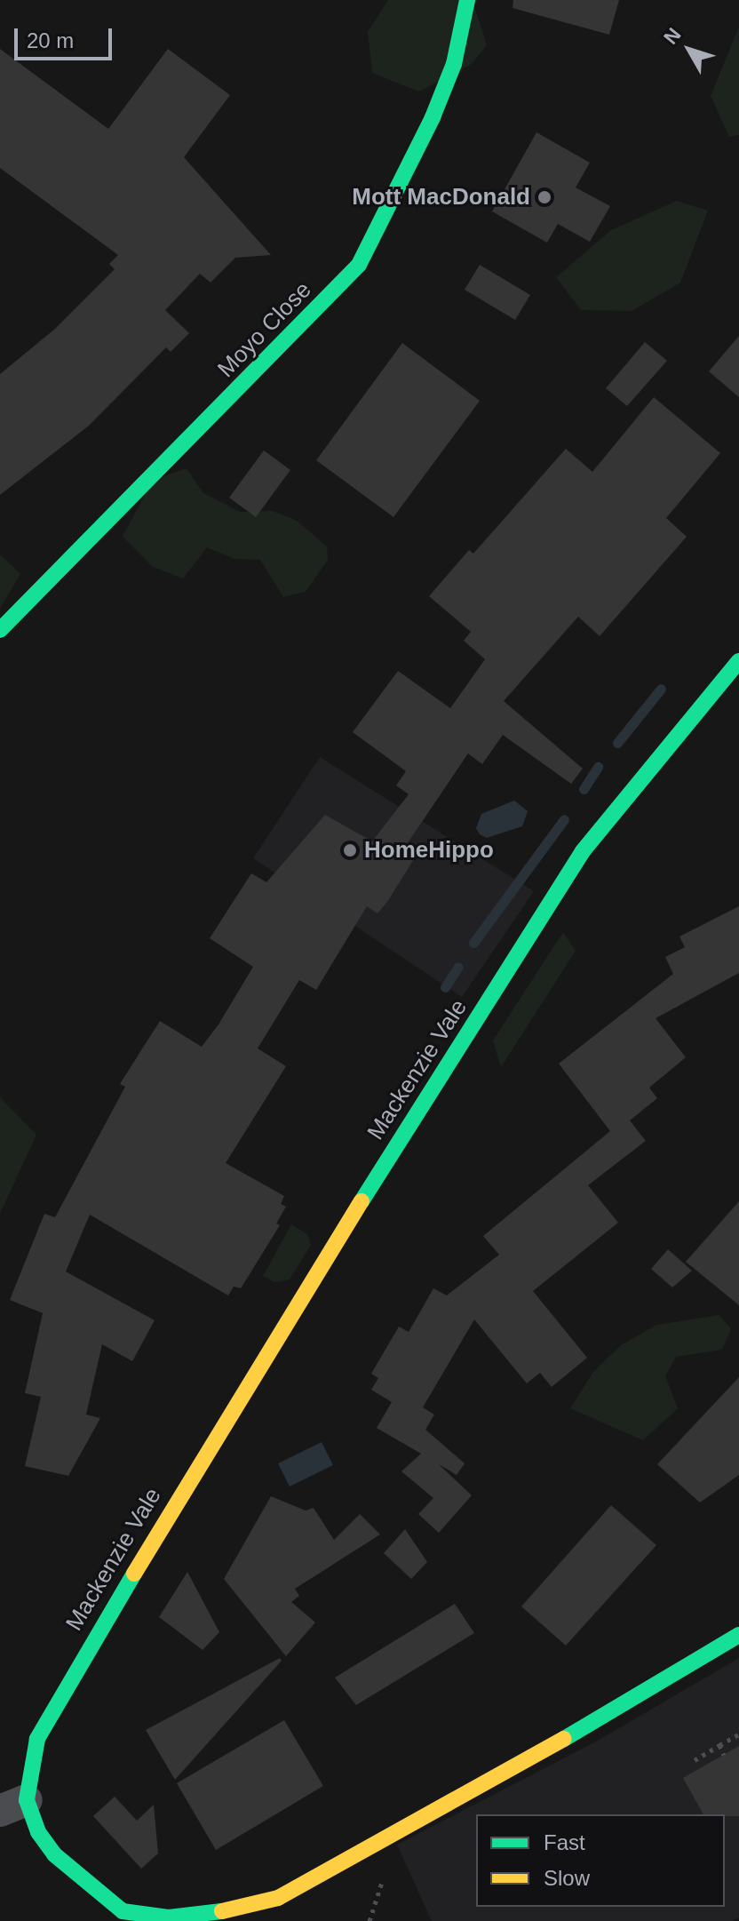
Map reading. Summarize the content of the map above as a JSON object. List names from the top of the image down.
{
  "streets": {
    "street": ["Moyo Close", "Mackenzie Vale"]
  },
  "places": ["Mott MacDonald", "HomeHippo"],
  "legend": ["Fast", "Slow"],
  "scale_bar": "20 m",
  "north": "top left"
}
